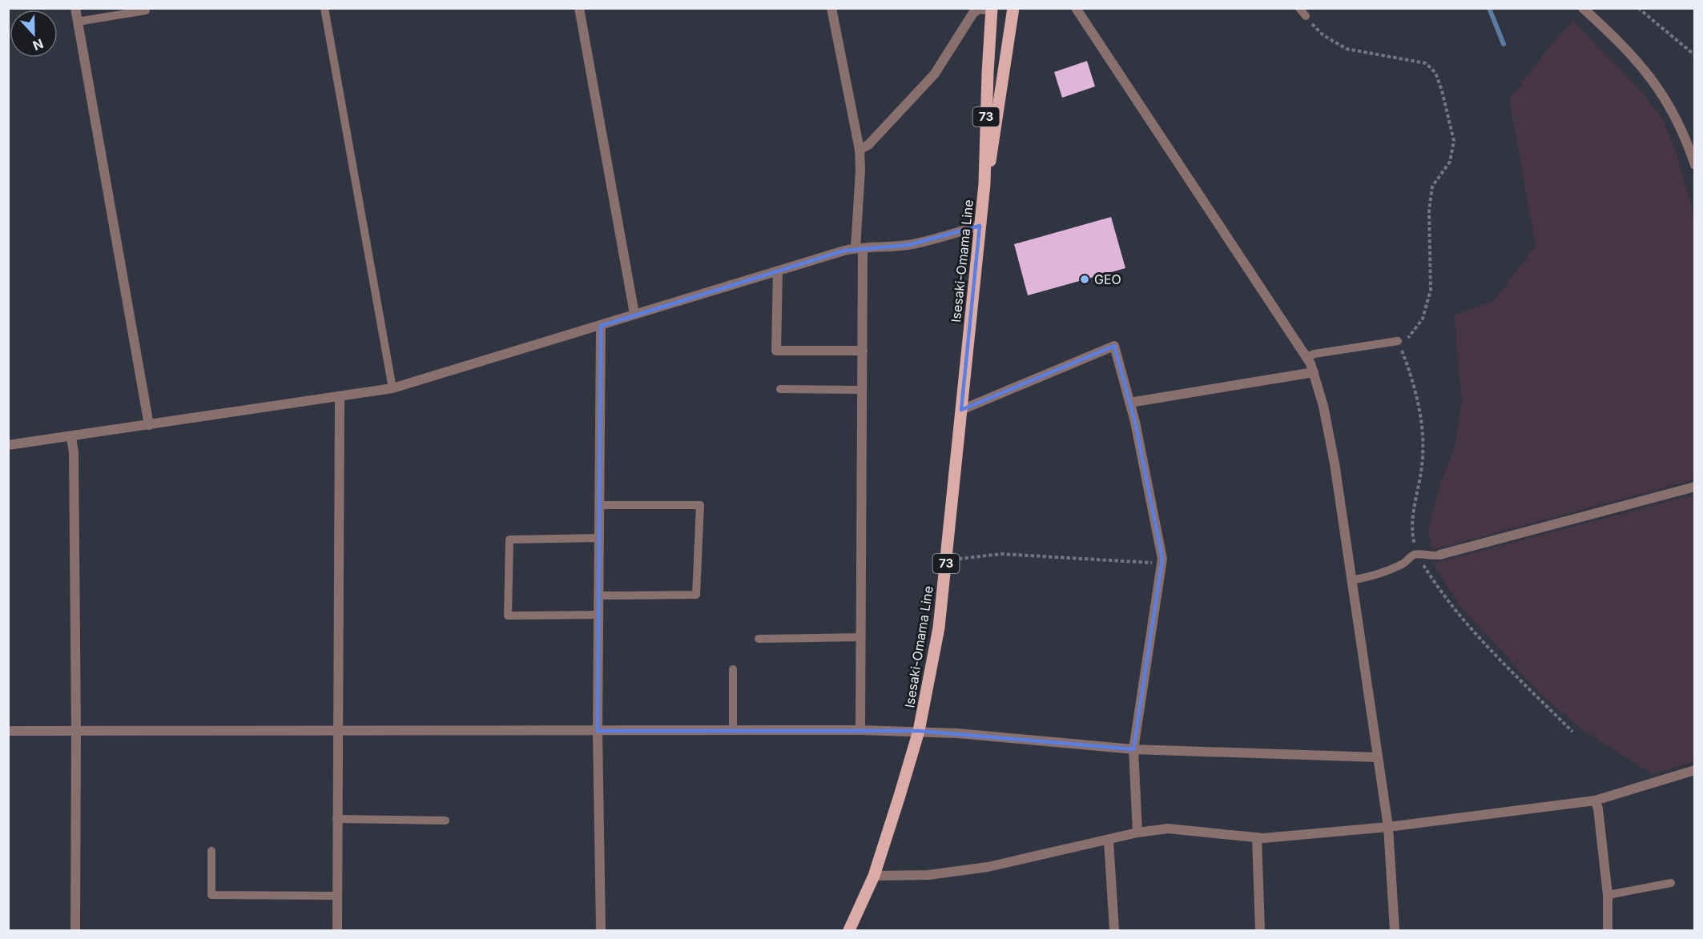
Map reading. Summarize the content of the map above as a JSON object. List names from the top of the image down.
{
  "streets": {
    "main road": ["73", "Isesaki-Omama Line"]
  },
  "places": ["GEO"],
  "north": "bottom"
}
